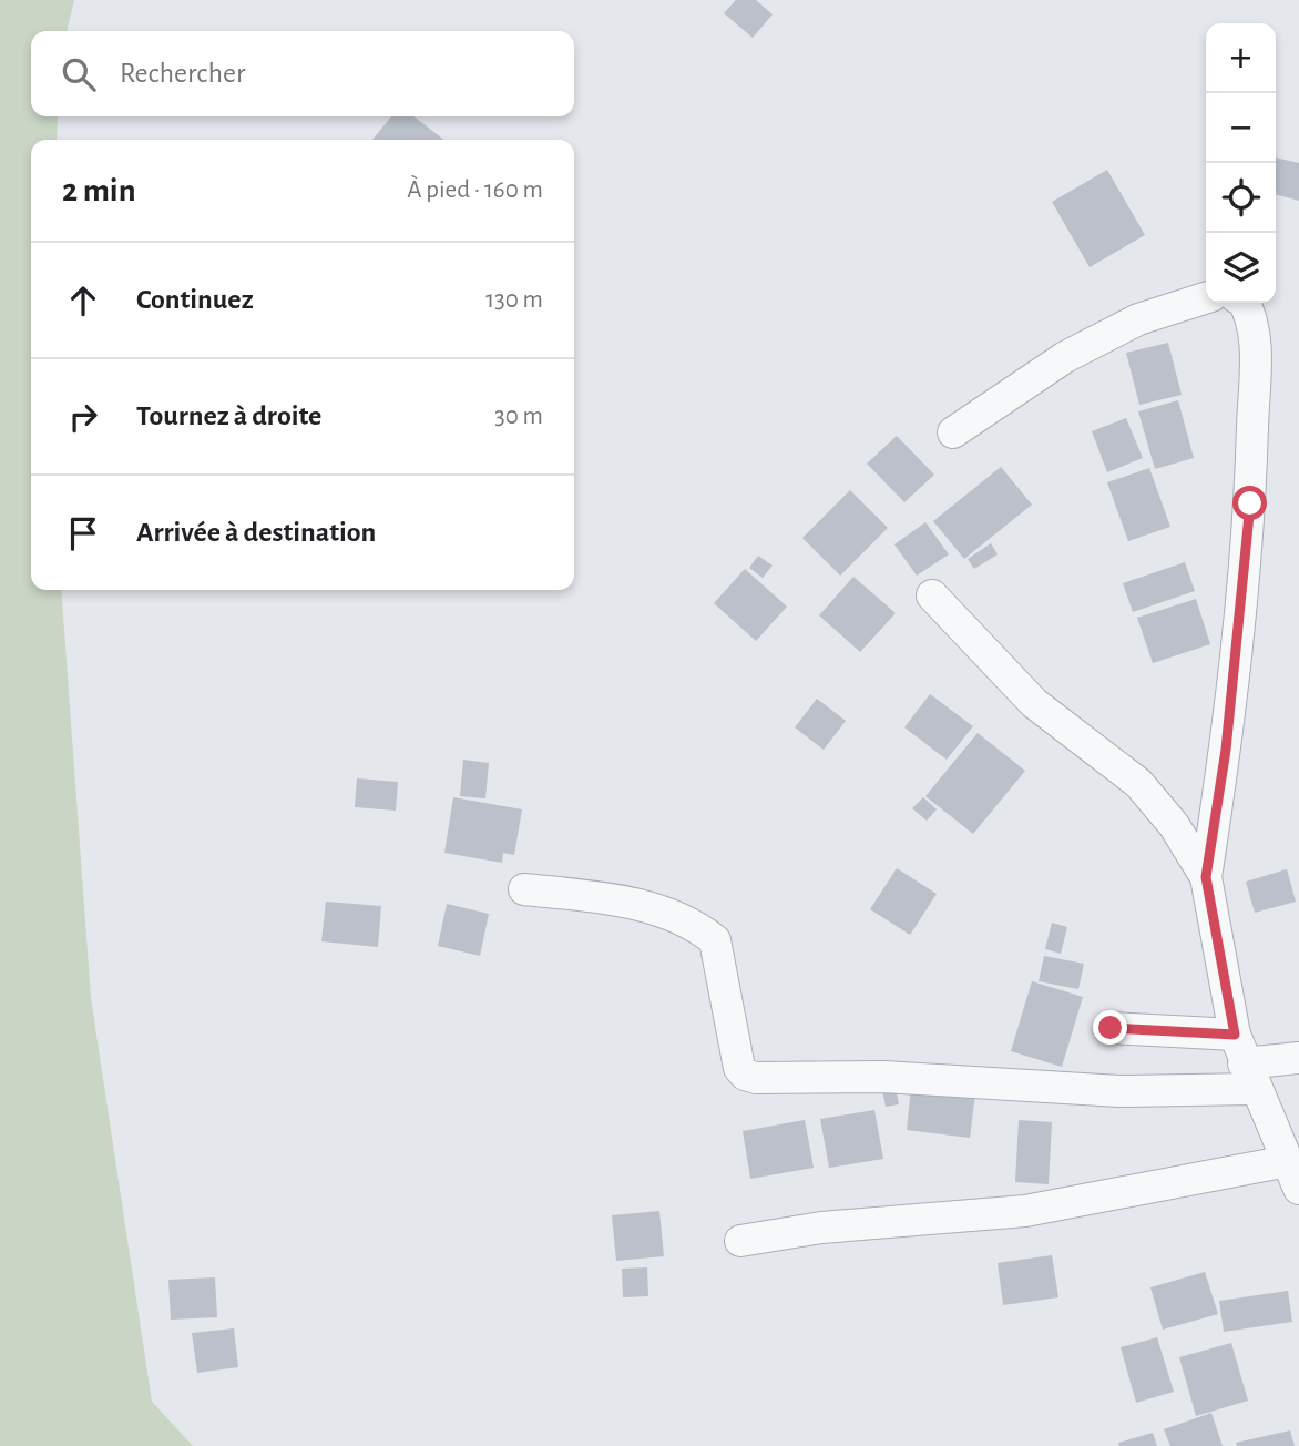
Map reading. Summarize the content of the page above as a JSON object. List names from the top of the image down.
{
  "page": {
    "map_buttons": ["+", "−"],
    "search": "Rechercher",
    "heading": ["2 min", "À pied · 160 m"],
    "list": [
      ["Continuez", "130 m"],
      ["Tournez à droite", "30 m"],
      "Arrivée à destination"
    ]
  }
}
